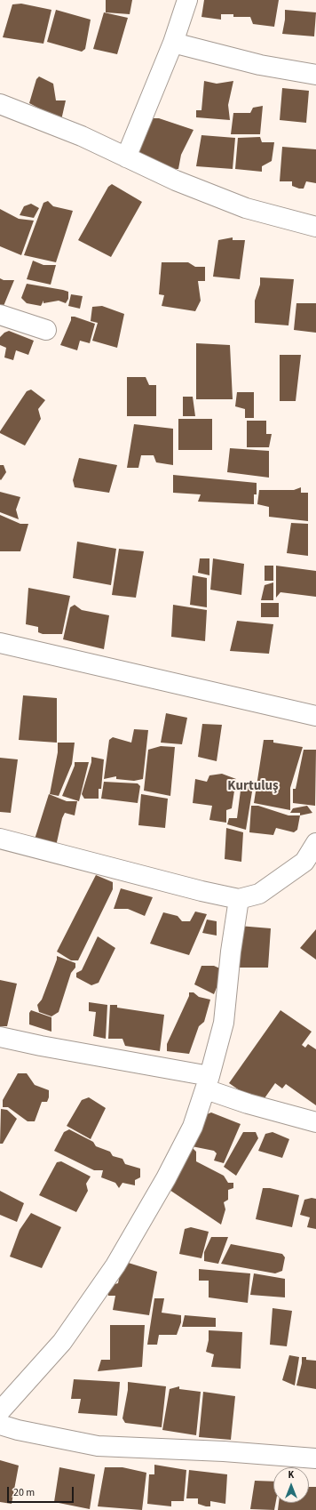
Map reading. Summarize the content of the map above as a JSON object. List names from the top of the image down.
{
  "districts": ["Kurtuluş"],
  "scale_bar": "20 m",
  "north": "top"
}
